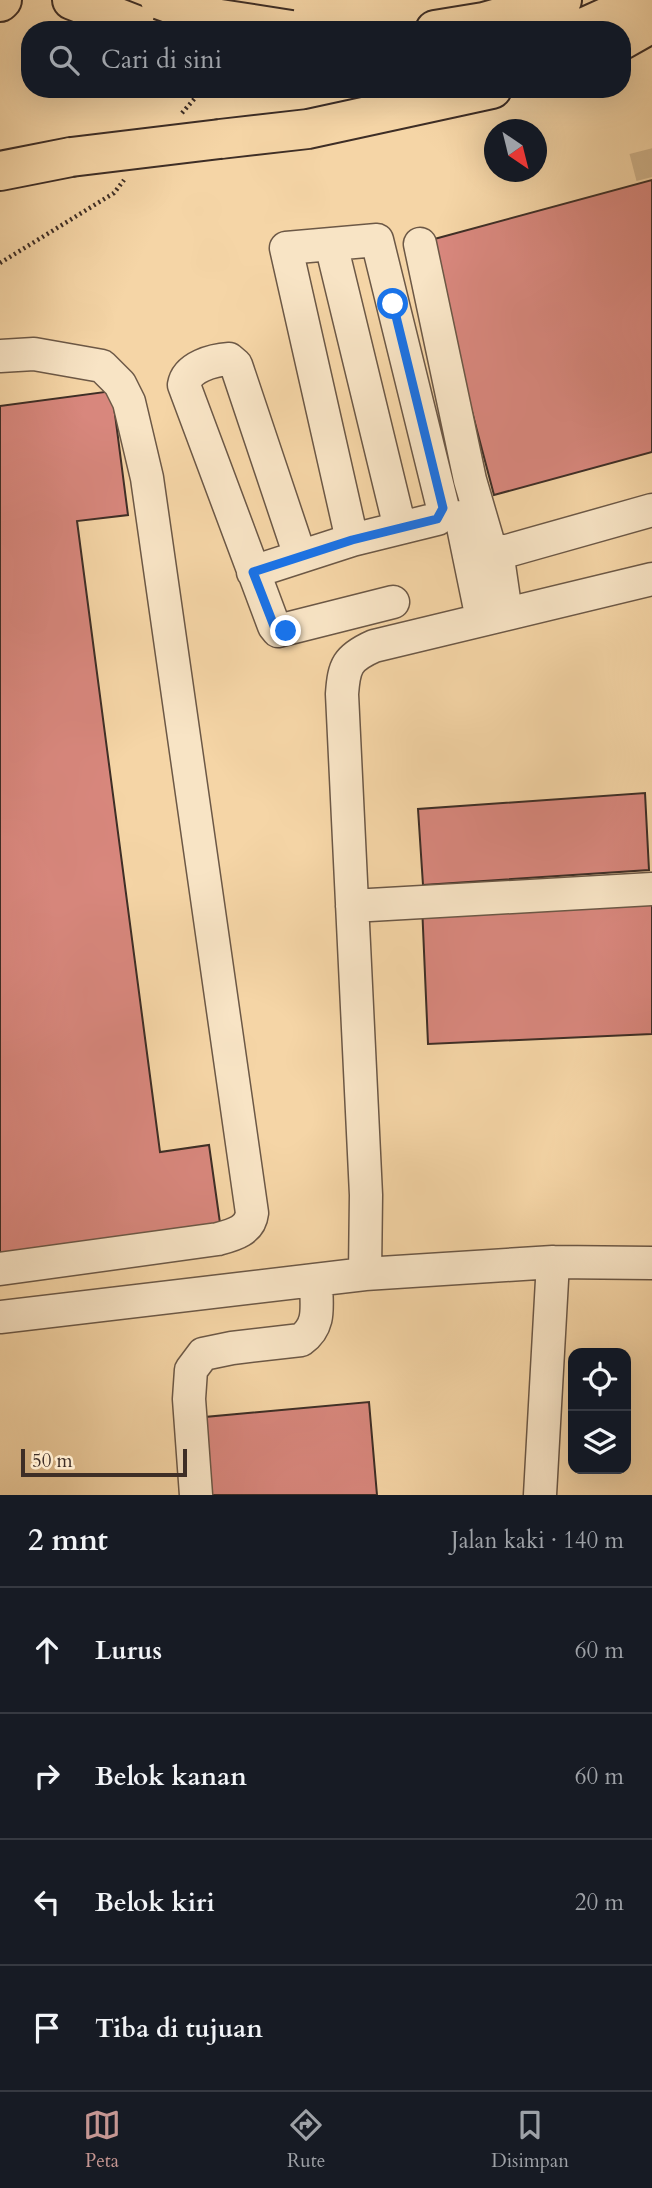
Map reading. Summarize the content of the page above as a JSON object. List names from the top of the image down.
{
  "scale_bar": "50 m",
  "north": "bottom right",
  "page": {
    "search": "Cari di sini",
    "scale": "50 m",
    "heading": ["2 mnt", "Jalan kaki · 140 m"],
    "list": [
      ["Lurus", "60 m"],
      ["Belok kanan", "60 m"],
      ["Belok kiri", "20 m"],
      "Tiba di tujuan"
    ],
    "nav": ["Peta", "Rute", "Disimpan"]
  }
}
